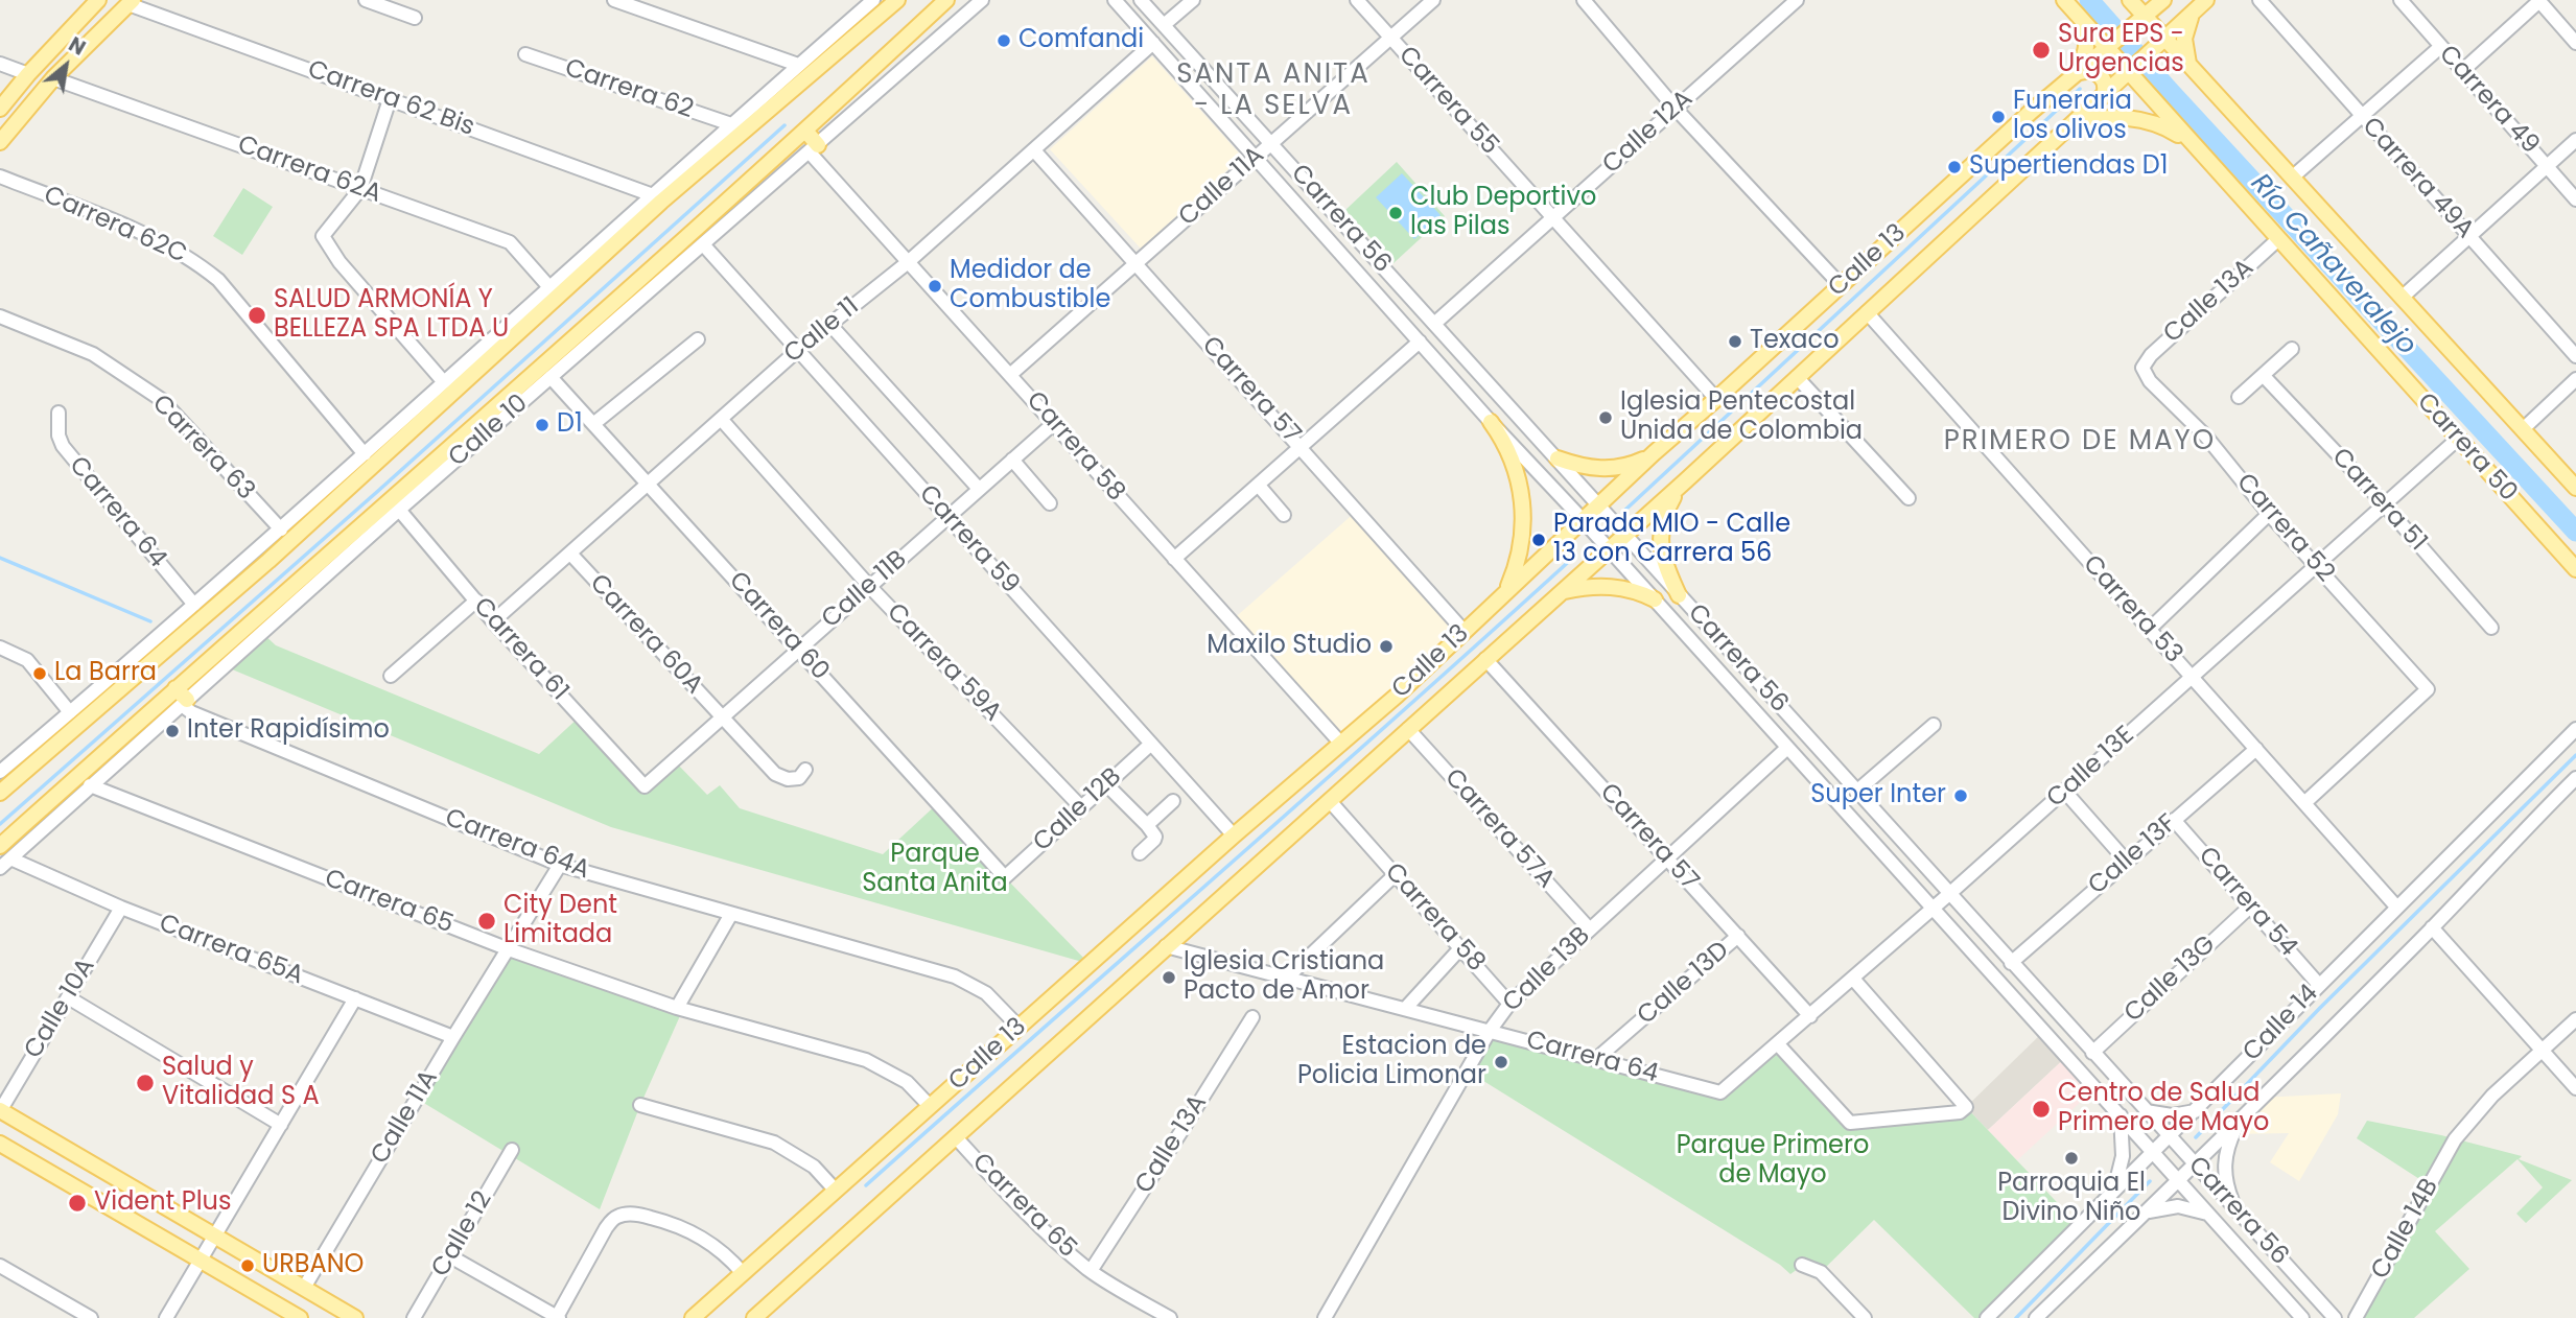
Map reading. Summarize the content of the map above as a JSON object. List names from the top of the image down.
{
  "streets": {
    "main road": ["Calle 13", "Calle 10", "Carrera 50"],
    "street": [
      "Carrera 62",
      "Carrera 62 Bis",
      "Carrera 49",
      "Carrera 55",
      "Calle 12A",
      "Carrera 62A",
      "Carrera 49A",
      "Calle 11A",
      "Carrera 56",
      "Carrera 62C",
      "Calle 13A",
      "Calle 11",
      "Carrera 57",
      "Carrera 58",
      "Carrera 63",
      "Carrera 51",
      "Carrera 64",
      "Carrera 52",
      "Carrera 59",
      "Calle 11B",
      "Carrera 53",
      "Carrera 60",
      "Carrera 60A",
      "Carrera 61",
      "Carrera 59A",
      "Calle 13E",
      "Calle 12B",
      "Carrera 57A",
      "Carrera 64A",
      "Calle 13F",
      "Carrera 65",
      "Carrera 54",
      "Carrera 65A",
      "Calle 13B",
      "Calle 13G",
      "Calle 13D",
      "Calle 10A",
      "Calle 14",
      "Calle 14B",
      "Calle 12"
    ]
  },
  "crossings": [
    ["Carrera 62", "Calle 10"],
    ["Carrera 62 Bis", "Calle 10"],
    ["Carrera 55", "Calle 12A"],
    ["Carrera 55", "Calle 11A"],
    ["Carrera 55", "Calle 13"],
    ["Calle 12A", "Carrera 56"],
    ["Carrera 62A", "Calle 10"],
    ["Calle 11A", "Carrera 56"],
    ["Calle 11A", "Carrera 57"],
    ["Calle 11A", "Carrera 58"],
    ["Calle 11A", "Carrera 64A"],
    ["Calle 11A", "Carrera 65"],
    ["Calle 11A", "Carrera 65A"],
    ["Carrera 56", "Calle 13"],
    ["Carrera 56", "Calle 11"],
    ["Carrera 56", "Calle 13E"],
    ["Carrera 56", "Calle 13F"],
    ["Carrera 56", "Calle 13B"],
    ["Carrera 56", "Calle 13G"],
    ["Carrera 56", "Calle 14"],
    ["Carrera 62C", "Calle 10"],
    ["Calle 13", "Carrera 57"],
    ["Calle 13", "Carrera 58"],
    ["Calle 13", "Carrera 50"],
    ["Calle 13", "Carrera 64"],
    ["Calle 13", "Carrera 59"],
    ["Calle 13", "Carrera 53"],
    ["Calle 13", "Carrera 57A"],
    ["Calle 13", "Carrera 64A"],
    ["Calle 13", "Carrera 65"],
    ["Calle 13A", "Carrera 50"],
    ["Calle 13A", "Carrera 52"],
    ["Calle 13A", "Carrera 65"],
    ["Calle 11", "Carrera 57"],
    ["Calle 11", "Carrera 58"],
    ["Calle 11", "Carrera 59"],
    ["Calle 11", "Carrera 60"],
    ["Calle 11", "Carrera 60A"],
    ["Calle 11", "Carrera 61"],
    ["Calle 11", "Carrera 59A"],
    ["Carrera 57", "Calle 13E"],
    ["Carrera 57", "Calle 13B"],
    ["Carrera 57", "Calle 13D"],
    ["Calle 10", "Carrera 58"],
    ["Calle 10", "Carrera 63"],
    ["Calle 10", "Carrera 64"],
    ["Calle 10", "Carrera 59"],
    ["Calle 10", "Carrera 60"],
    ["Calle 10", "Carrera 61"],
    ["Calle 10", "Carrera 64A"],
    ["Calle 10", "Carrera 65"],
    ["Calle 10", "Carrera 65A"],
    ["Carrera 58", "Calle 11B"],
    ["Carrera 58", "Calle 13B"],
    ["Carrera 50", "Calle 13E"],
    ["Carrera 51", "Calle 13E"],
    ["Carrera 64", "Calle 13E"],
    ["Carrera 64", "Calle 13B"],
    ["Carrera 64", "Calle 13D"],
    ["Carrera 52", "Carrera 53"],
    ["Carrera 52", "Calle 13E"],
    ["Carrera 59", "Calle 11B"],
    ["Carrera 59", "Calle 12B"],
    ["Calle 11B", "Carrera 60"],
    ["Calle 11B", "Carrera 60A"],
    ["Calle 11B", "Carrera 61"],
    ["Calle 11B", "Carrera 59A"],
    ["Carrera 53", "Calle 13E"],
    ["Carrera 53", "Calle 13F"],
    ["Carrera 53", "Calle 14"],
    ["Carrera 60", "Calle 12B"],
    ["Carrera 59A", "Calle 12B"],
    ["Carrera 57A", "Calle 13B"],
    ["Calle 13F", "Carrera 54"],
    ["Carrera 54", "Calle 13G"],
    ["Carrera 54", "Calle 14"],
    ["Carrera 65A", "Calle 10A"]
  ],
  "districts": ["SANTA ANITA - LA SELVA", "PRIMERO DE MAYO"],
  "water": ["Río Cañaveralejo"],
  "parks": ["Parque Santa Anita", "Parque Primero de Mayo"],
  "places": [
    "Comfandi",
    "Sura EPS - Urgencias",
    "Funeraria los olivos",
    "Supertiendas D1",
    "Club Deportivo las Pilas",
    "Medidor de Combustible",
    "SALUD ARMONÍA Y BELLEZA SPA LTDA U",
    "Texaco",
    "Iglesia Pentecostal Unida de Colombia",
    "D1",
    "Parada MIO - Calle 13 con Carrera 56",
    "Maxilo Studio",
    "La Barra",
    "Inter Rapidísimo",
    "Super Inter",
    "City Dent Limitada",
    "Iglesia Cristiana Pacto de Amor",
    "Estacion de Policia Limonar",
    "Salud y Vitalidad S A",
    "Centro de Salud Primero de Mayo",
    "Parroquia El Divino Niño",
    "Vident Plus",
    "URBANO"
  ],
  "north": "top right"
}
